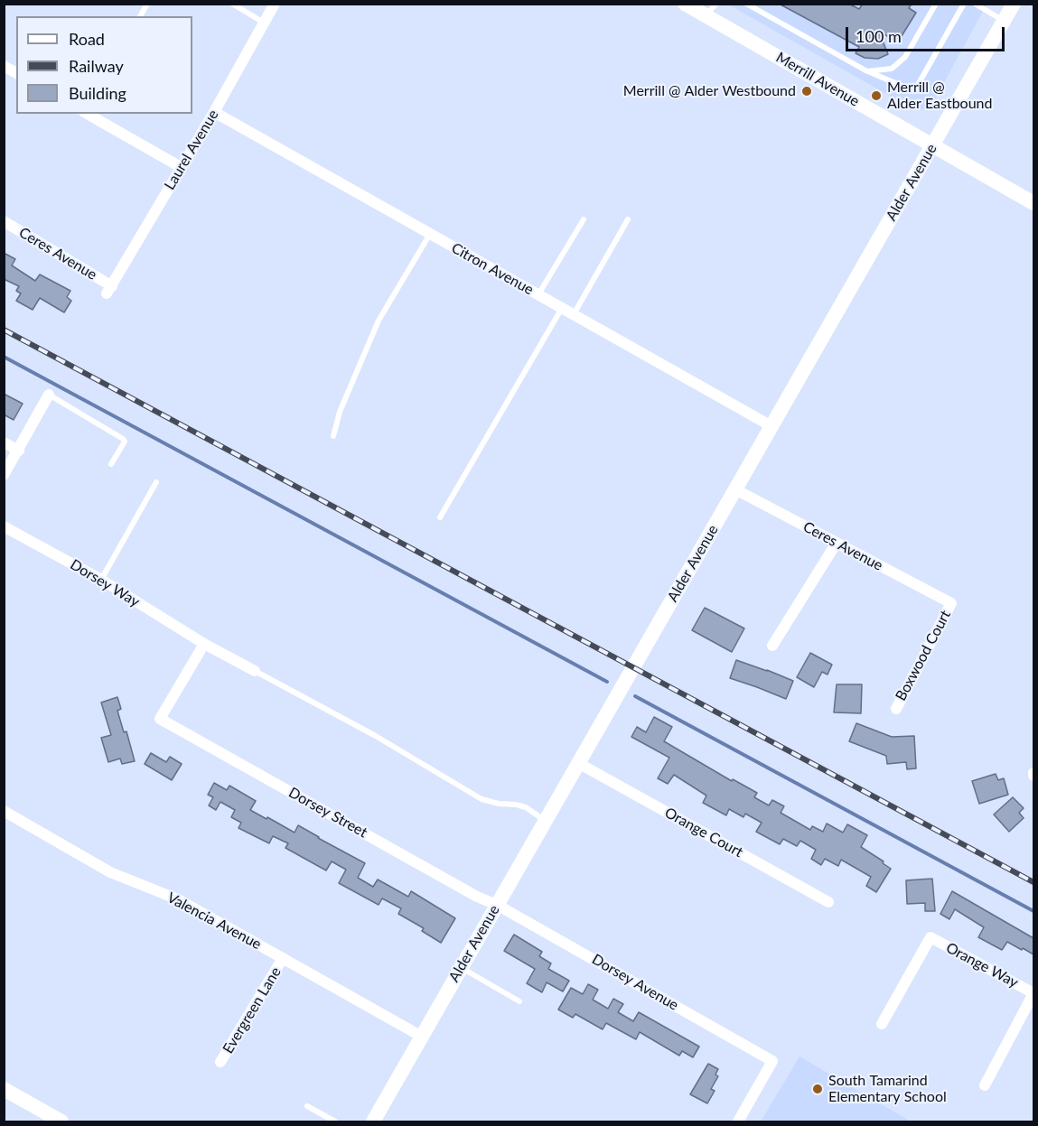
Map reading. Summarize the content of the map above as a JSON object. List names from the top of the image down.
{
  "streets": {
    "main road": ["Merrill Avenue", "Alder Avenue"],
    "street": [
      "Laurel Avenue",
      "Ceres Avenue",
      "Citron Avenue",
      "Dorsey Way",
      "Boxwood Court",
      "Dorsey Street",
      "Orange Court",
      "Valencia Avenue",
      "Orange Way",
      "Dorsey Avenue",
      "Evergreen Lane"
    ]
  },
  "crossings": [
    ["Merrill Avenue", "Alder Avenue"],
    ["Laurel Avenue", "Ceres Avenue"],
    ["Laurel Avenue", "Citron Avenue"],
    ["Alder Avenue", "Ceres Avenue"],
    ["Alder Avenue", "Citron Avenue"],
    ["Alder Avenue", "Dorsey Street"],
    ["Alder Avenue", "Orange Court"],
    ["Alder Avenue", "Valencia Avenue"],
    ["Alder Avenue", "Dorsey Avenue"],
    ["Ceres Avenue", "Boxwood Court"],
    ["Dorsey Way", "Dorsey Street"],
    ["Dorsey Street", "Dorsey Avenue"],
    ["Valencia Avenue", "Evergreen Lane"]
  ],
  "places": ["Merrill @ Alder Westbound", "Merrill @ Alder Eastbound", "South Tamarind Elementary School"],
  "legend": ["Road", "Railway", "Building"],
  "scale_bar": "100 m"
}
